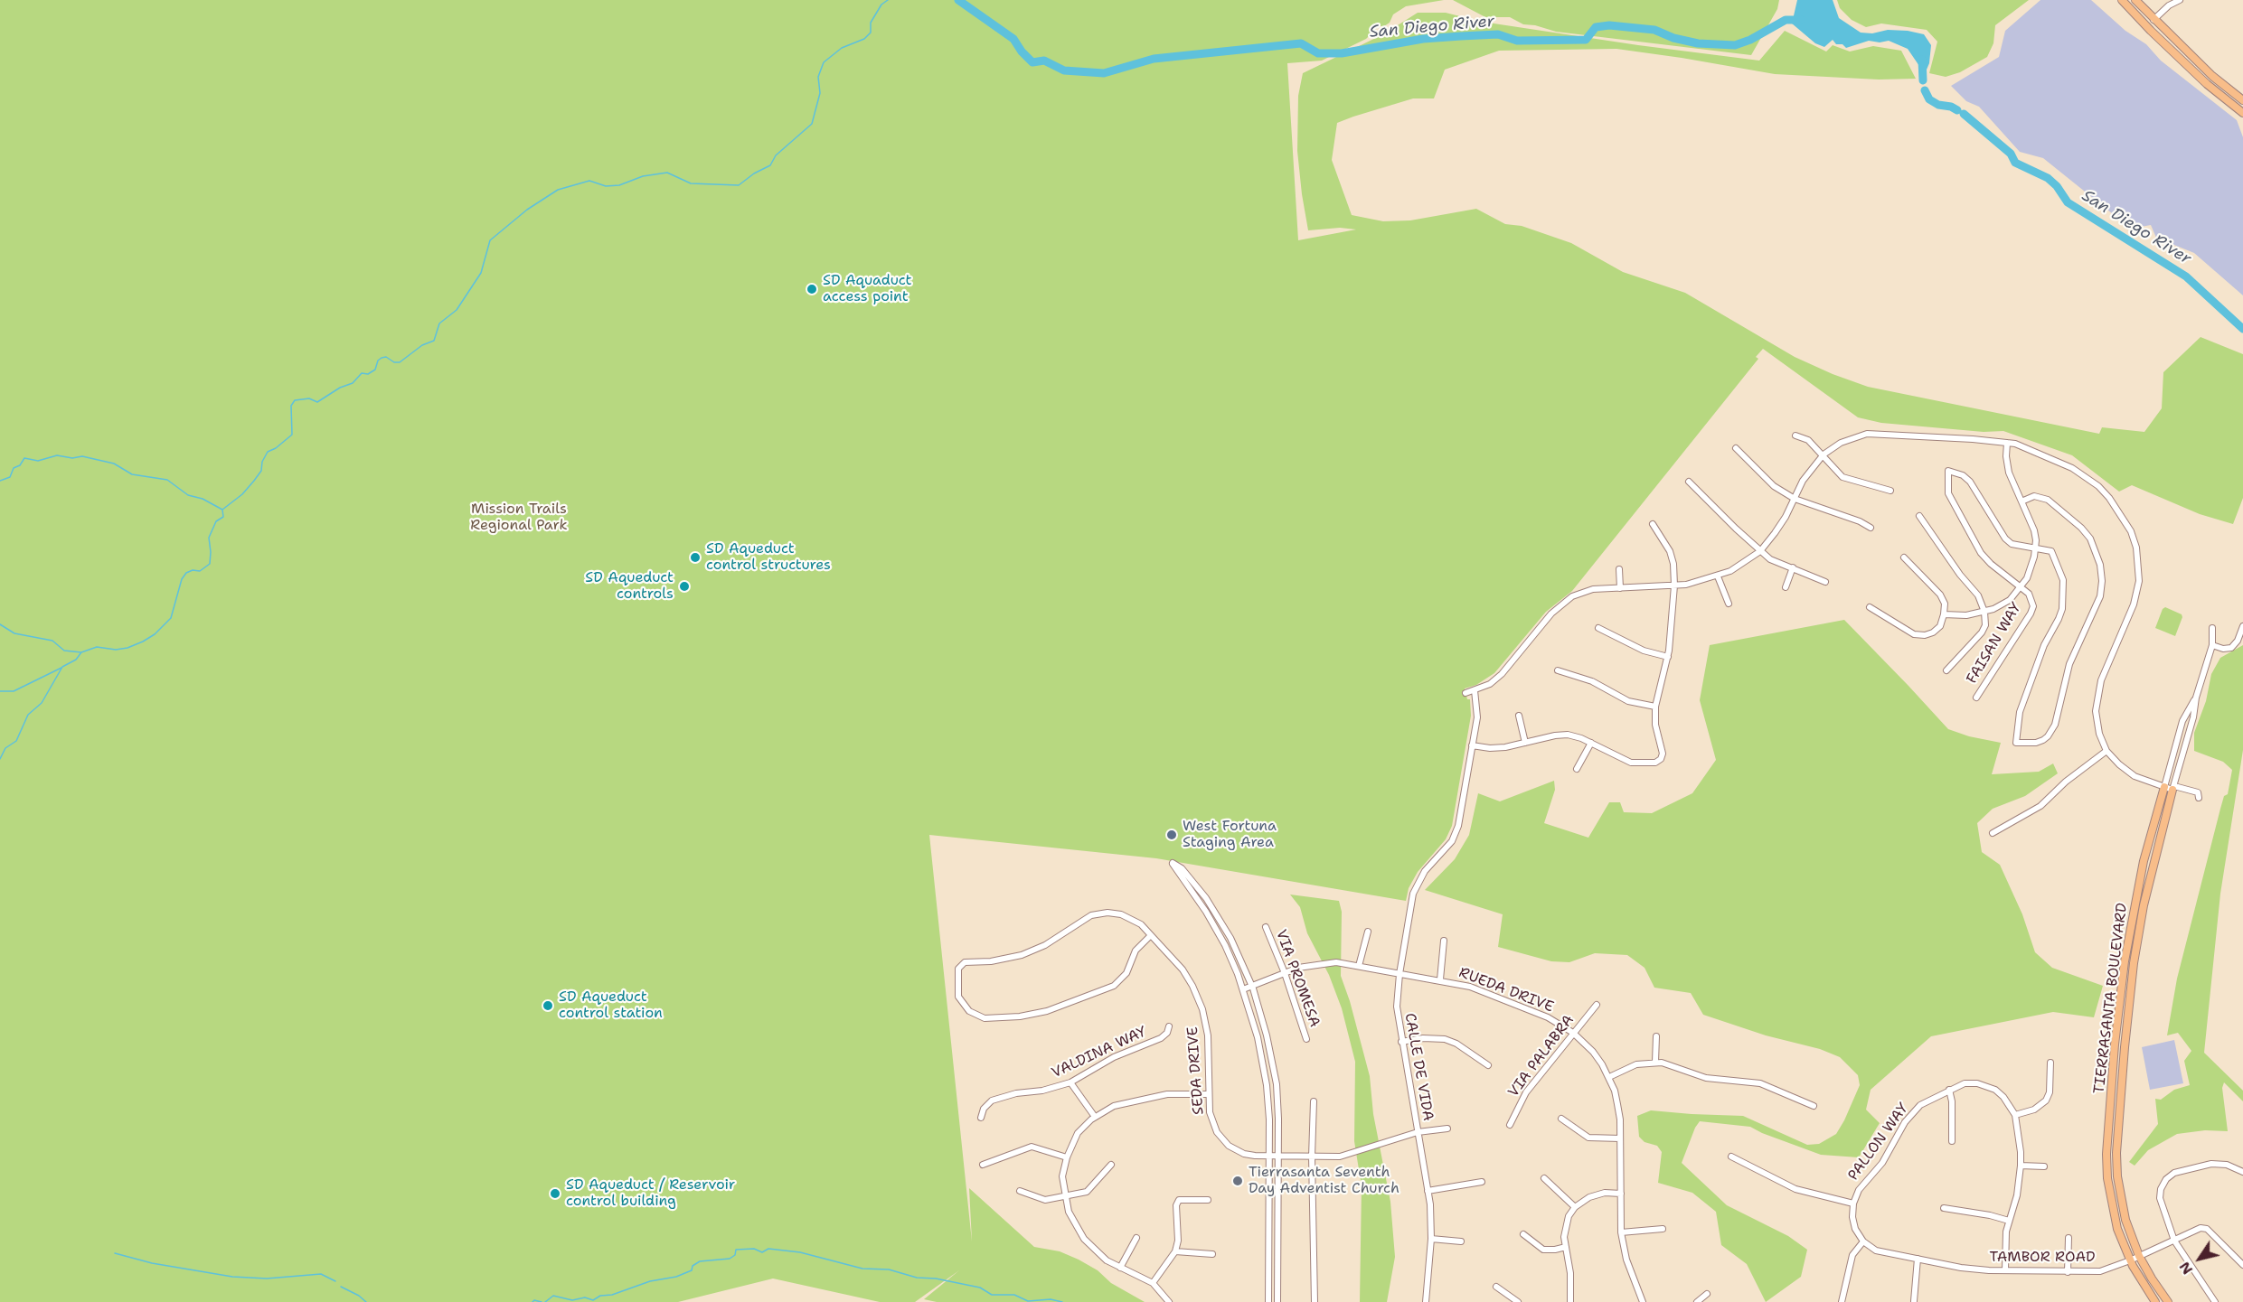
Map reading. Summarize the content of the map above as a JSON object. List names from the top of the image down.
{
  "streets": {
    "main road": ["TIERRASANTA BOULEVARD"],
    "street": [
      "FAISAN WAY",
      "VIA PROMESA",
      "RUEDA DRIVE",
      "VALDINA WAY",
      "VIA PALABRA",
      "CALLE DE VIDA",
      "SEDA DRIVE",
      "PALLON WAY",
      "TAMBOR ROAD"
    ]
  },
  "crossings": [
    ["VIA PROMESA", "RUEDA DRIVE"],
    ["RUEDA DRIVE", "VIA PALABRA"],
    ["RUEDA DRIVE", "CALLE DE VIDA"],
    ["TIERRASANTA BOULEVARD", "TAMBOR ROAD"],
    ["CALLE DE VIDA", "SEDA DRIVE"],
    ["PALLON WAY", "TAMBOR ROAD"]
  ],
  "water": ["San Diego River"],
  "parks": ["Mission Trails Regional Park"],
  "places": [
    "SD Aquaduct access point",
    "SD Aqueduct control structures",
    "SD Aqueduct controls",
    "West Fortuna Staging Area",
    "SD Aqueduct control station",
    "Tierrasanta Seventh Day Adventist Church",
    "SD Aqueduct / Reservoir control building"
  ],
  "north": "bottom left"
}
